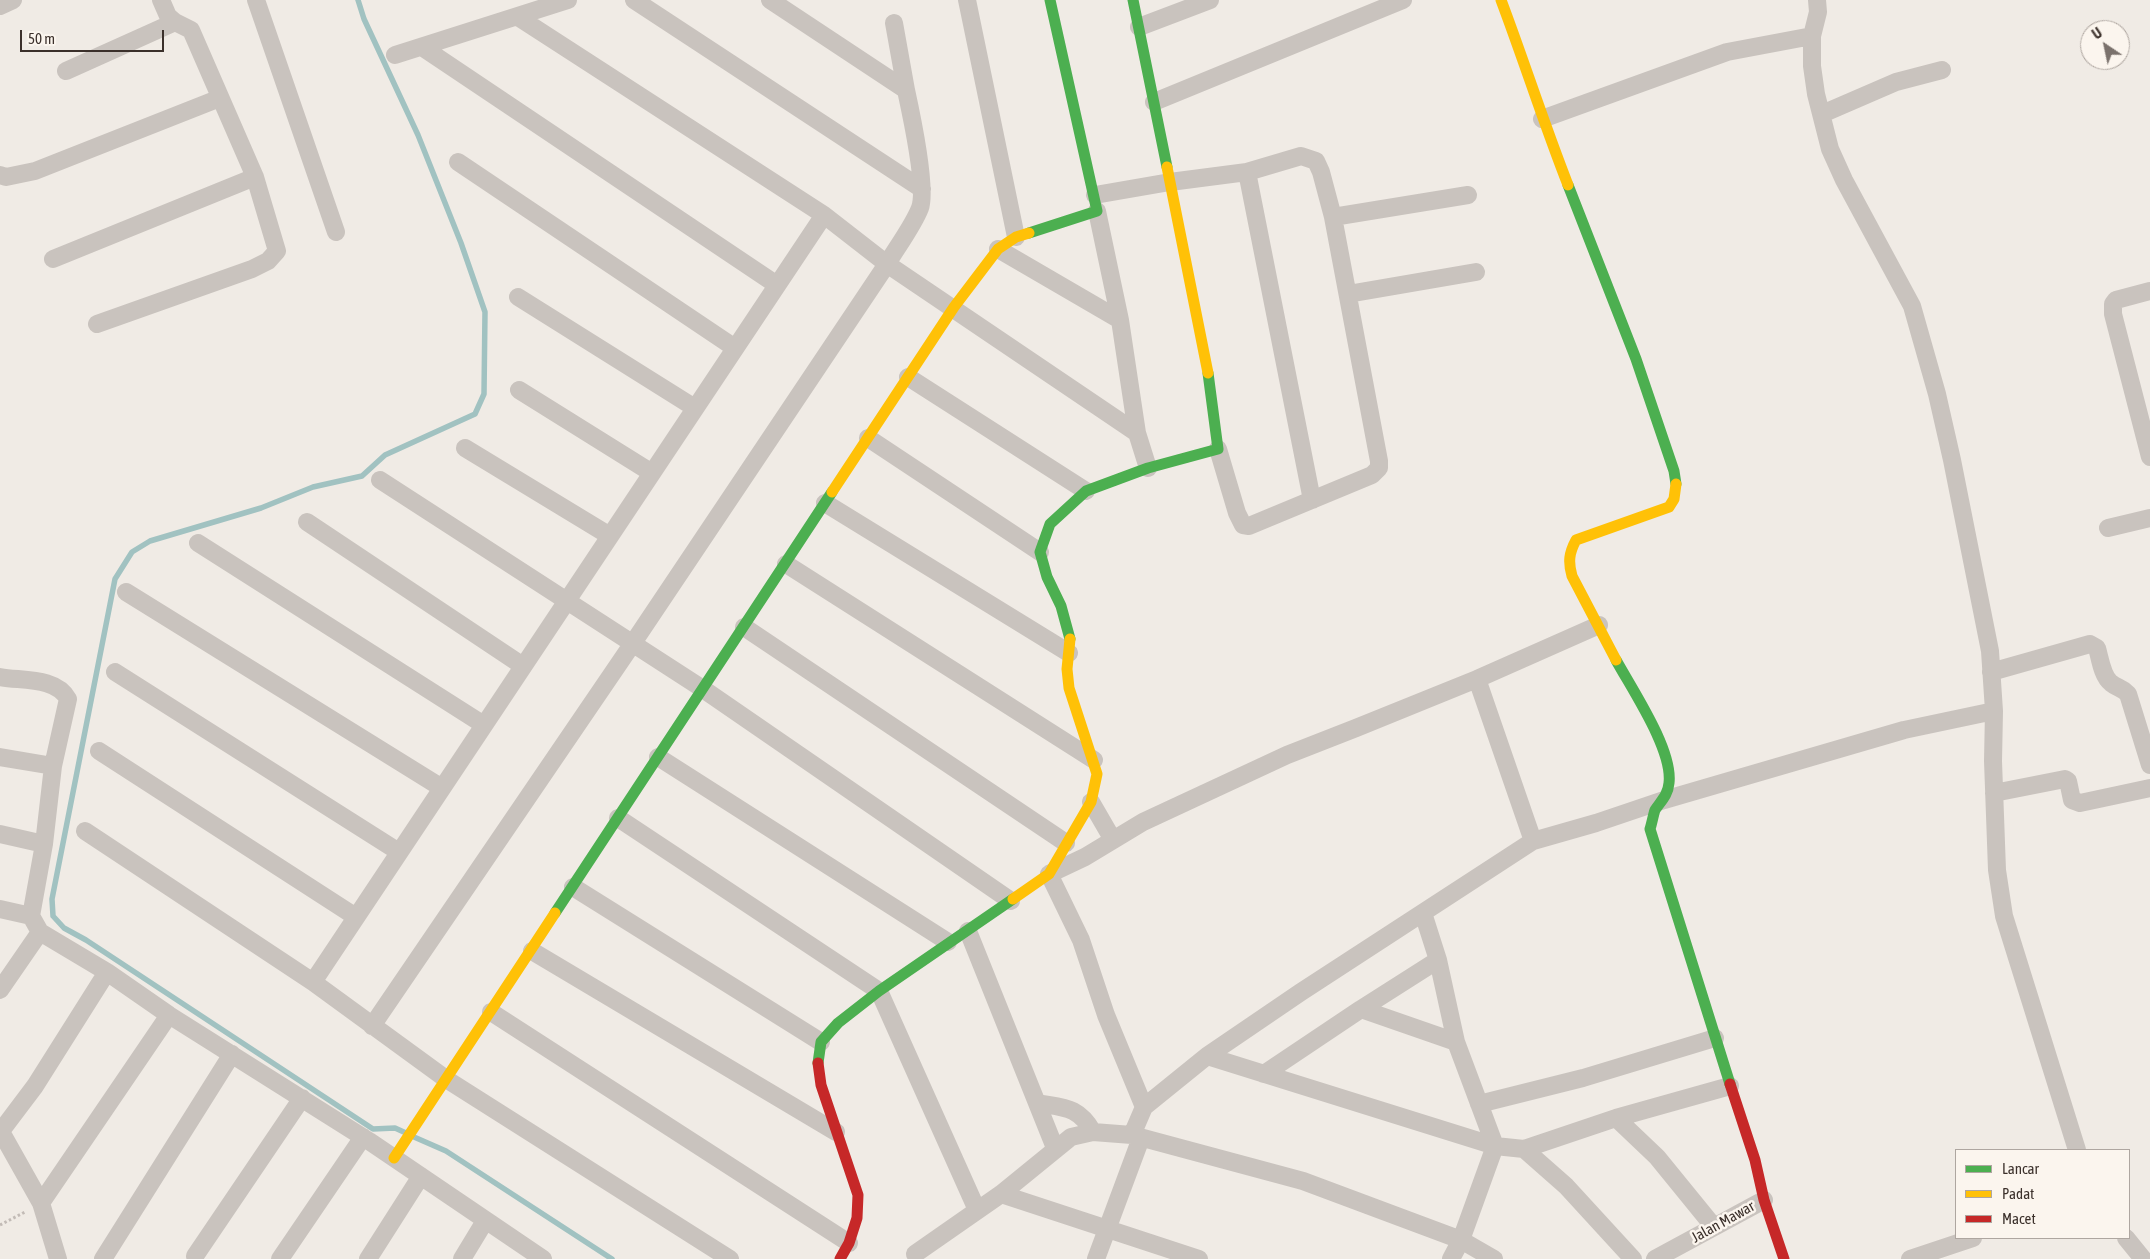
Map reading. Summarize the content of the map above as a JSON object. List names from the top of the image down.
{
  "streets": {
    "street": ["Jalan Mawar"]
  },
  "legend": ["Lancar", "Padat", "Macet"],
  "scale_bar": "50 m",
  "north": "top left"
}
